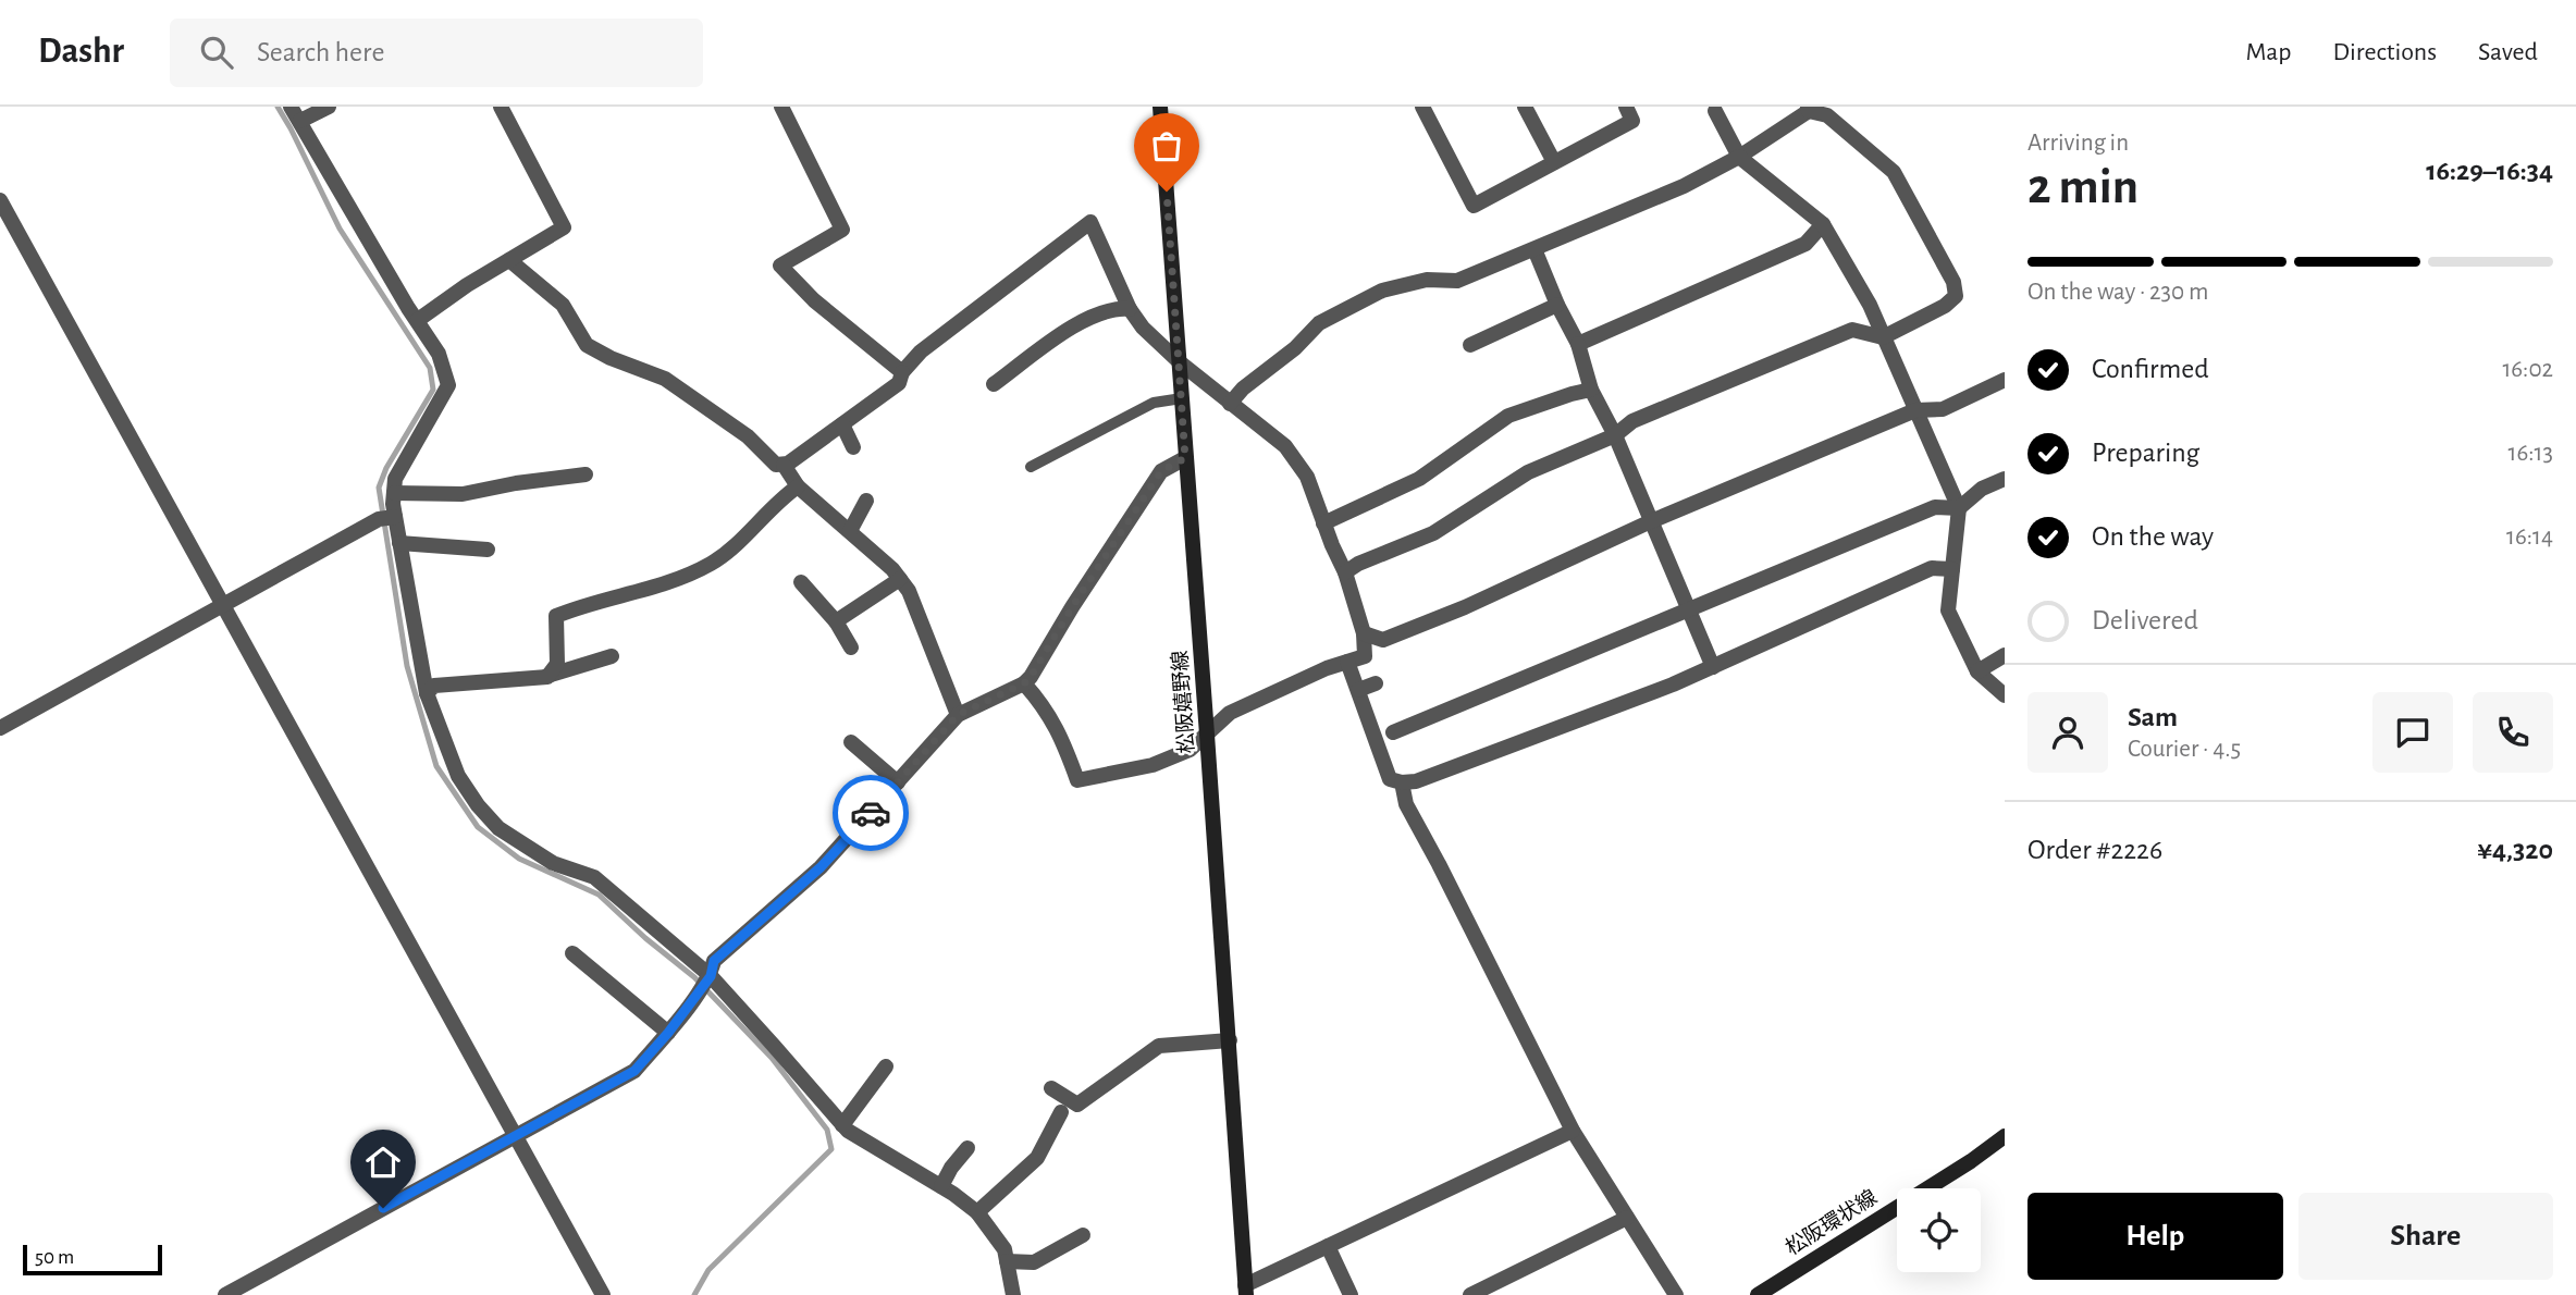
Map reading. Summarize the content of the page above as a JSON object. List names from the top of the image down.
{
  "streets": {
    "main road": ["松阪嬉野線", "松阪環状線"]
  },
  "scale_bar": "50 m",
  "page": {
    "header": "Dashr",
    "search": "Search here",
    "nav": ["Map", "Directions", "Saved"],
    "heading": ["2 min", "Arriving in", "16:29–16:34"],
    "panel": [
      "Sam",
      "Courier · 4.5",
      "Order #2226",
      "¥4,320"
    ],
    "bar": "On the way · 230 m",
    "list": [
      ["Confirmed", "16:02"],
      ["Preparing", "16:13"],
      ["On the way", "16:14"],
      "Delivered"
    ],
    "buttons": ["Help", "Share"],
    "scale": "50 m"
  }
}
